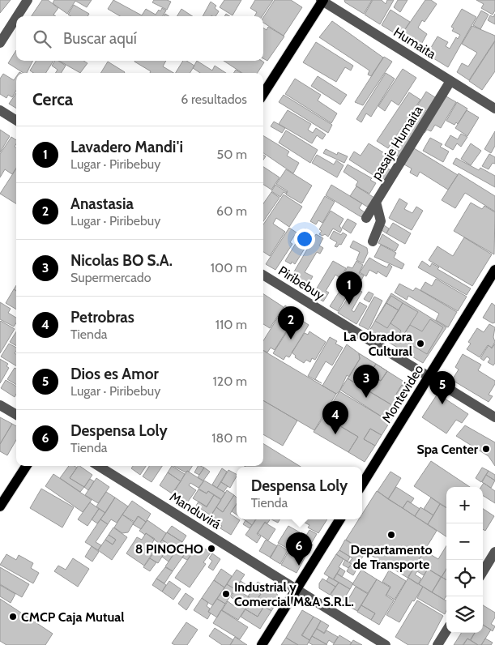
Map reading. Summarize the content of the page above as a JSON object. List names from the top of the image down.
{
  "streets": {
    "main road": ["Montevideo"],
    "street": [
      "Humaita",
      "pasaje Humaita",
      "Piribebuy",
      "Manduvirá"
    ]
  },
  "crossings": [
    ["Humaita", "pasaje Humaita"],
    ["Piribebuy", "Montevideo"]
  ],
  "places": [
    "La Obradora Cultural",
    "Spa Center",
    "Departamento de Transporte",
    "8 PINOCHO",
    "Industrial y Comercial M&A S.R.L.",
    "CMCP Caja Mutual"
  ],
  "page": {
    "search": "Buscar aquí",
    "heading": ["Cerca", "6 resultados"],
    "list": [
      {
        "mark": "1",
        "name": "Lavadero Mandi'i",
        "note": "Lugar · Piribebuy",
        "value": "50 m"
      },
      {
        "mark": "2",
        "name": "Anastasia",
        "note": "Lugar · Piribebuy",
        "value": "60 m"
      },
      {
        "mark": "3",
        "name": "Nicolas BO S.A.",
        "note": "Supermercado",
        "value": "100 m"
      },
      {
        "mark": "4",
        "name": "Petrobras",
        "note": "Tienda",
        "value": "110 m"
      },
      {
        "mark": "5",
        "name": "Dios es Amor",
        "note": "Lugar · Piribebuy",
        "value": "120 m"
      },
      {
        "mark": "6",
        "name": "Despensa Loly",
        "note": "Tienda",
        "value": "180 m"
      }
    ],
    "pins": [
      "1",
      "2",
      "3",
      "5",
      "4",
      "6"
    ],
    "popup": ["Despensa Loly", "Tienda"],
    "map_buttons": ["+", "−"]
  }
}
